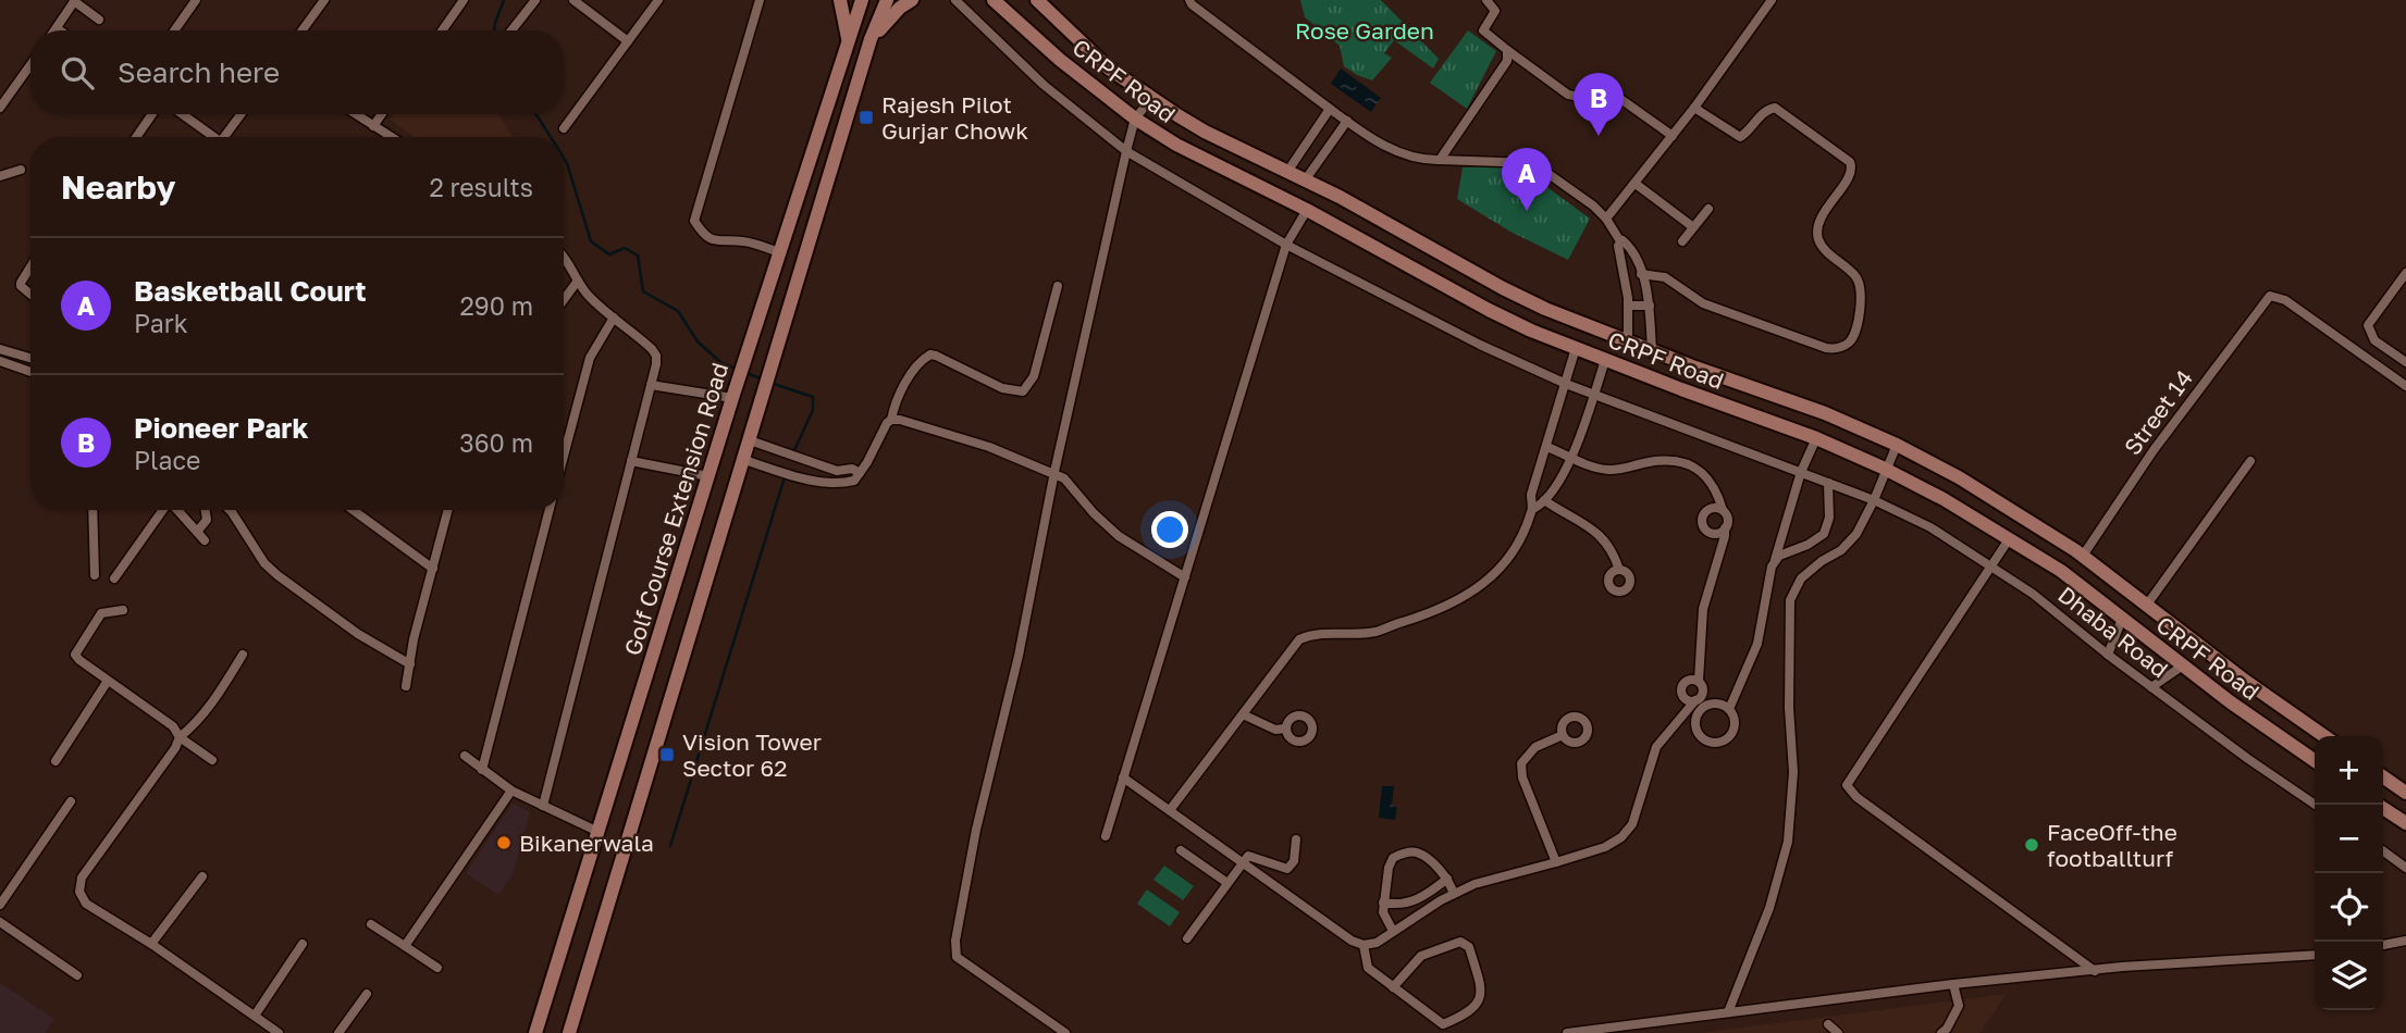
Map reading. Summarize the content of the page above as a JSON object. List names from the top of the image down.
{
  "streets": {
    "street": [
      "CRPF Road",
      "Street 14",
      "Golf Course Extension Road",
      "Dhaba Road"
    ]
  },
  "parks": ["Rose Garden"],
  "places": {
    "transit": ["Rajesh Pilot Gurjar Chowk", "Vision Tower Sector 62"],
    "other": ["Bikanerwala", "FaceOff-the footballturf"]
  },
  "page": {
    "search": "Search here",
    "pins": ["B", "A"],
    "heading": ["Nearby", "2 results"],
    "list": [
      {
        "mark": "A",
        "name": "Basketball Court",
        "note": "Park",
        "value": "290 m"
      },
      {
        "mark": "B",
        "name": "Pioneer Park",
        "note": "Place",
        "value": "360 m"
      }
    ],
    "map_buttons": ["+", "−"]
  }
}
